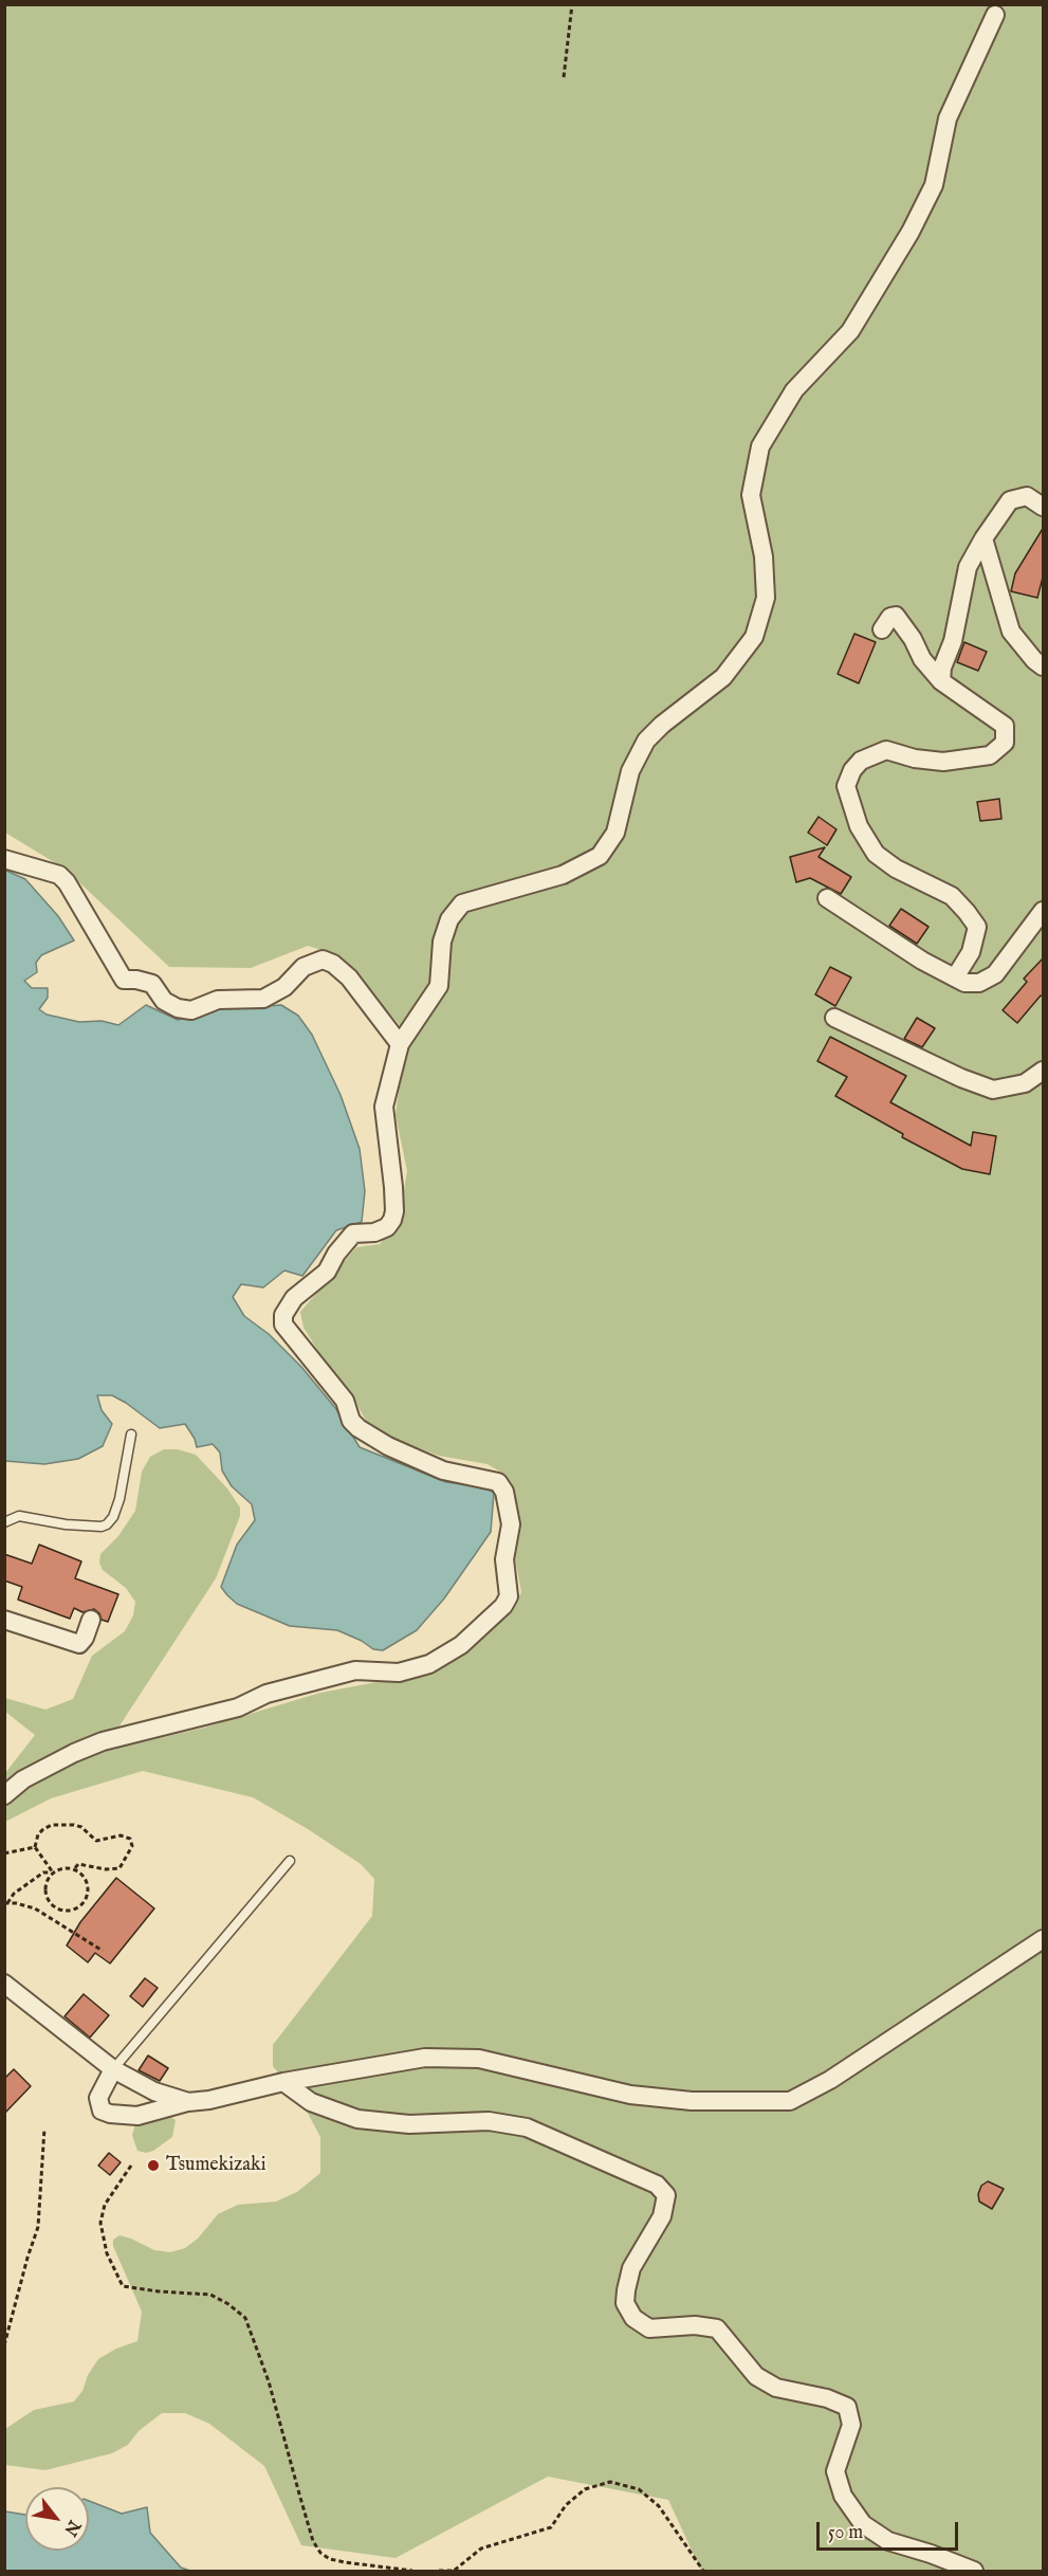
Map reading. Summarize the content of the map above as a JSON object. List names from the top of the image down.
{
  "places": ["Tsumekizaki"],
  "scale_bar": "50 m",
  "north": "bottom right"
}
